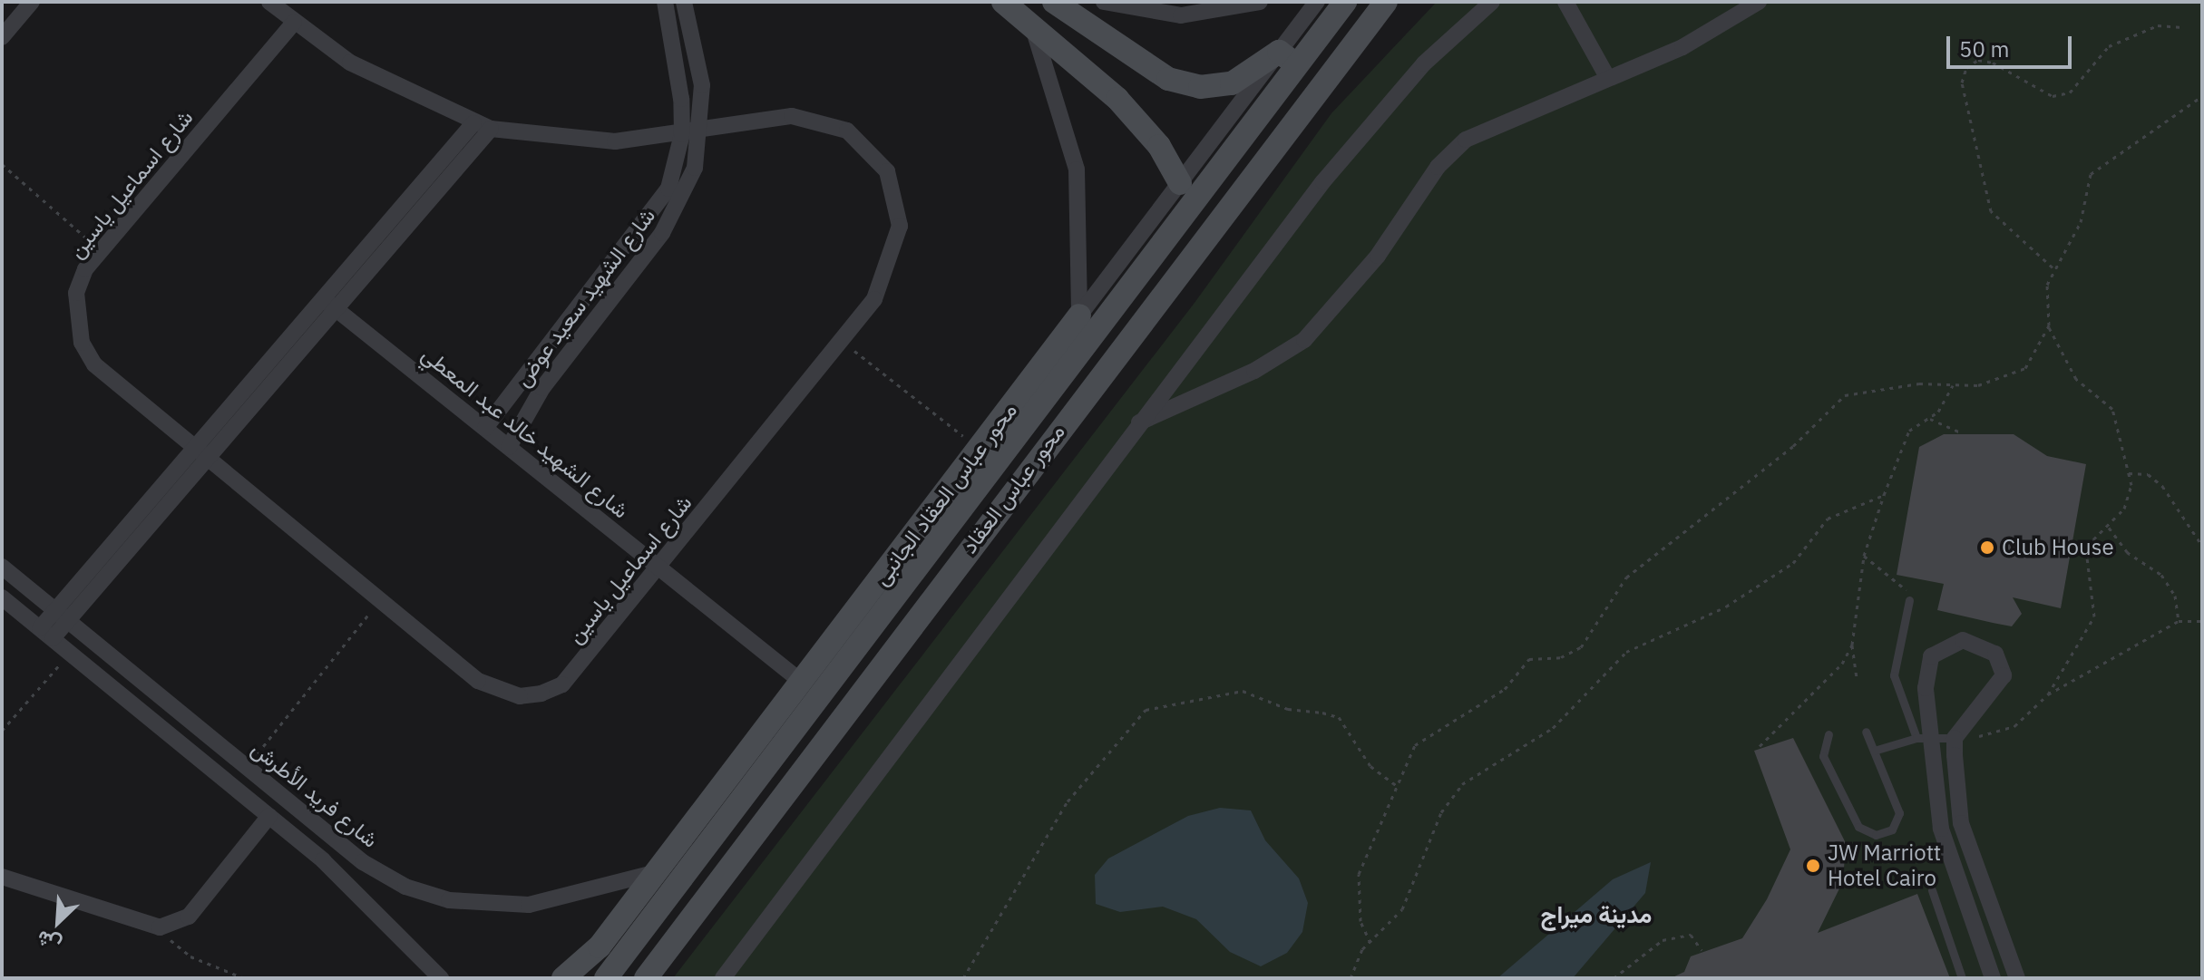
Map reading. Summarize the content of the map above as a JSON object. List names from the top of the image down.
{
  "streets": {
    "main road": ["محور عباس العقاد", "محور عباس العقاد الجانبى"],
    "street": [
      "شارع اسماعيل ياسين",
      "شارع الشهيد سعيد عوض",
      "شارع الشهيد خالد عبد المعطي",
      "شارع فريد الأطرش"
    ]
  },
  "crossings": [
    ["شارع اسماعيل ياسين", "شارع الشهيد سعيد عوض"],
    ["شارع اسماعيل ياسين", "شارع الشهيد خالد عبد المعطي"],
    ["شارع الشهيد سعيد عوض", "شارع الشهيد خالد عبد المعطي"],
    ["شارع الشهيد خالد عبد المعطي", "محور عباس العقاد الجانبى"],
    ["محور عباس العقاد", "محور عباس العقاد الجانبى"],
    ["محور عباس العقاد الجانبى", "شارع فريد الأطرش"]
  ],
  "districts": ["مدينة ميراج"],
  "places": ["Club House", "JW Marriott Hotel Cairo"],
  "scale_bar": "50 m",
  "north": "bottom left"
}
